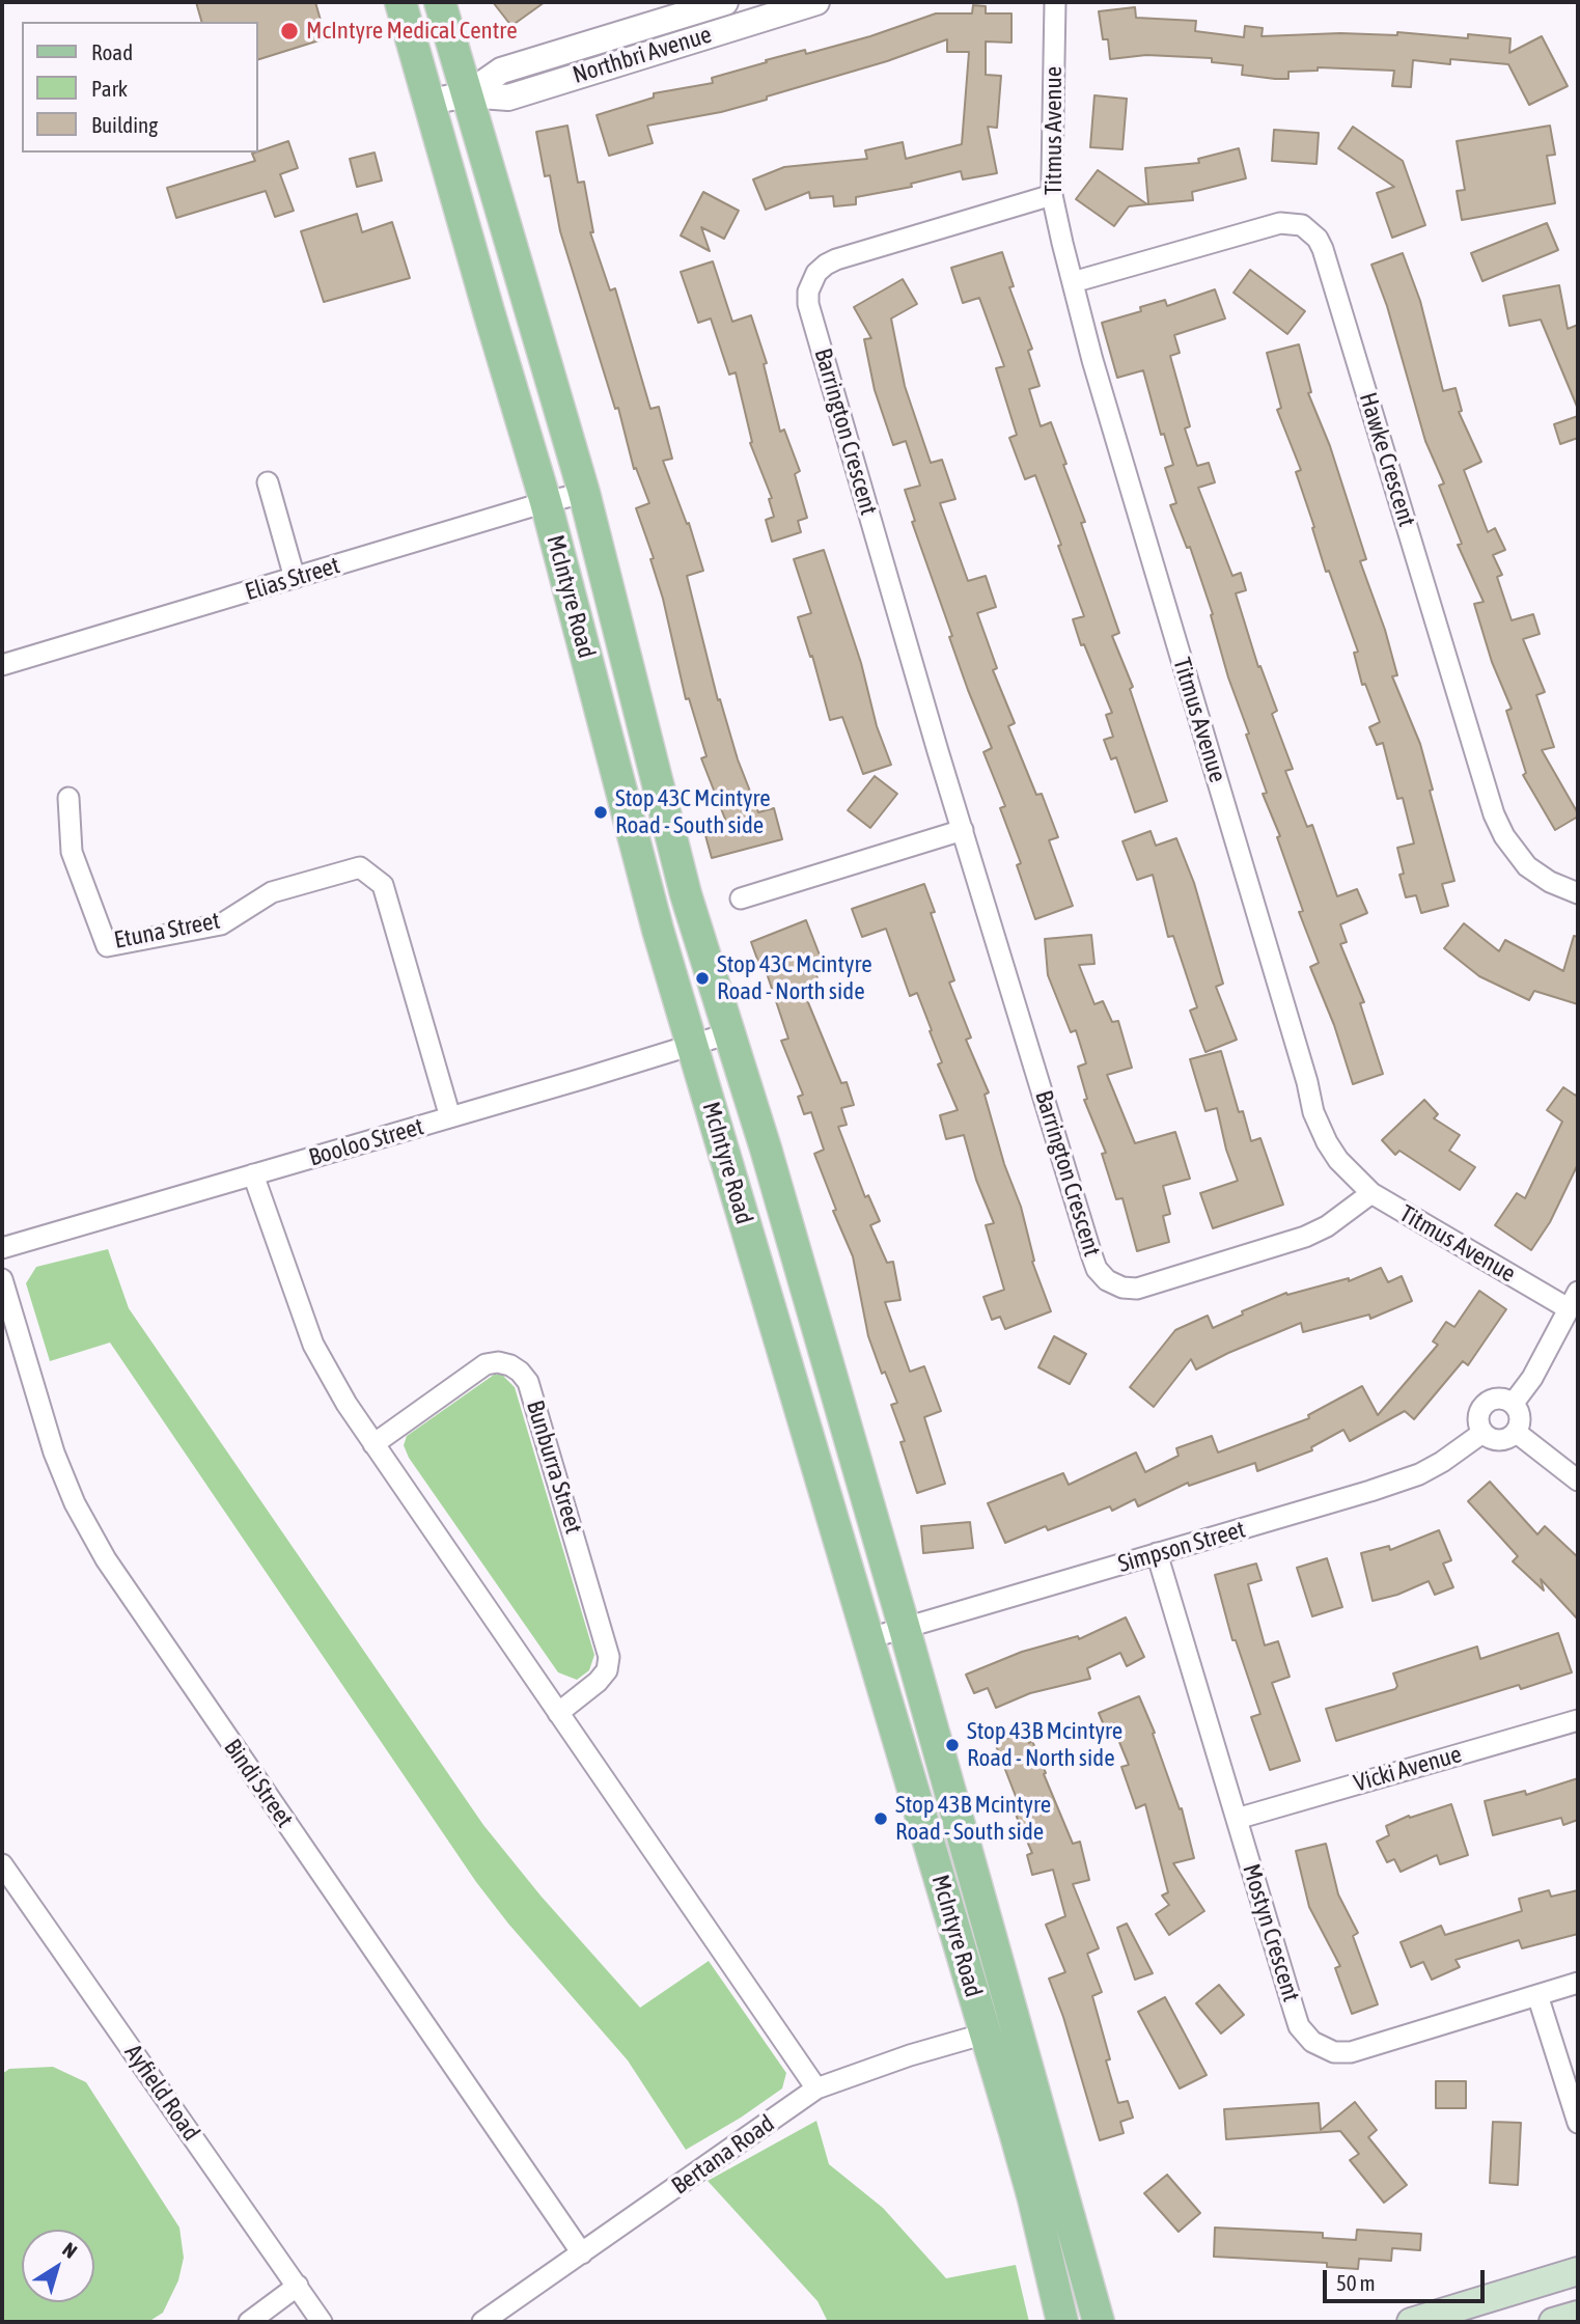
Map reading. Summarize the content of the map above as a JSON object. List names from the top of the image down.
{
  "streets": {
    "main road": ["McIntyre Road"],
    "street": [
      "Northbri Avenue",
      "Titmus Avenue",
      "Barrington Crescent",
      "Hawke Crescent",
      "Elias Street",
      "Etuna Street",
      "Booloo Street",
      "Bunburra Street",
      "Simpson Street",
      "Vicki Avenue",
      "Bindi Street",
      "Mostyn Crescent",
      "Ayfield Road",
      "Bertana Road"
    ]
  },
  "crossings": [
    ["Northbri Avenue", "McIntyre Road"],
    ["Titmus Avenue", "Barrington Crescent"],
    ["Titmus Avenue", "Hawke Crescent"],
    ["Elias Street", "McIntyre Road"],
    ["McIntyre Road", "Booloo Street"],
    ["McIntyre Road", "Simpson Street"],
    ["McIntyre Road", "Bertana Road"],
    ["Etuna Street", "Booloo Street"],
    ["Simpson Street", "Mostyn Crescent"],
    ["Vicki Avenue", "Mostyn Crescent"],
    ["Bindi Street", "Bertana Road"]
  ],
  "places": [
    "McIntyre Medical Centre",
    "Stop 43C Mcintyre Road - South side",
    "Stop 43C Mcintyre Road - North side",
    "Stop 43B Mcintyre Road - North side",
    "Stop 43B Mcintyre Road - South side"
  ],
  "legend": ["Road", "Park", "Building"],
  "scale_bar": "50 m",
  "north": "top right"
}
